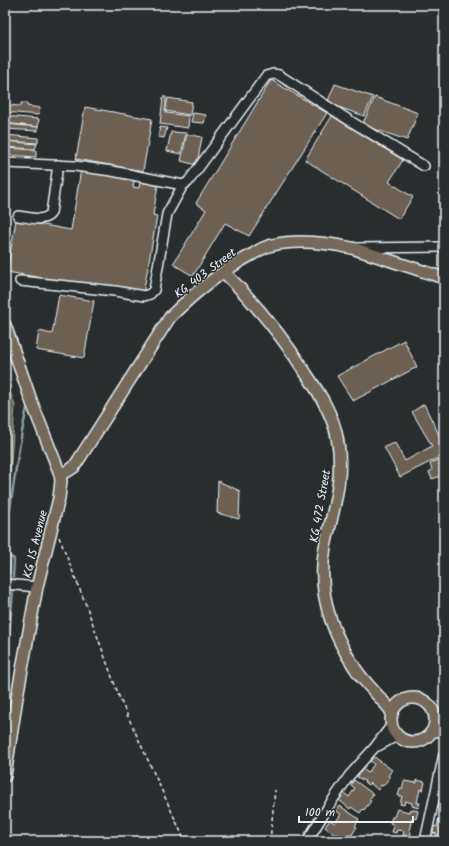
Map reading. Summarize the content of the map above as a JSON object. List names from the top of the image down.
{
  "streets": {
    "main road": ["KG 403 Street", "KG 472 Street", "KG 15 Avenue"]
  },
  "crossings": [
    ["KG 403 Street", "KG 472 Street"],
    ["KG 403 Street", "KG 15 Avenue"]
  ],
  "scale_bar": "100 m"
}
